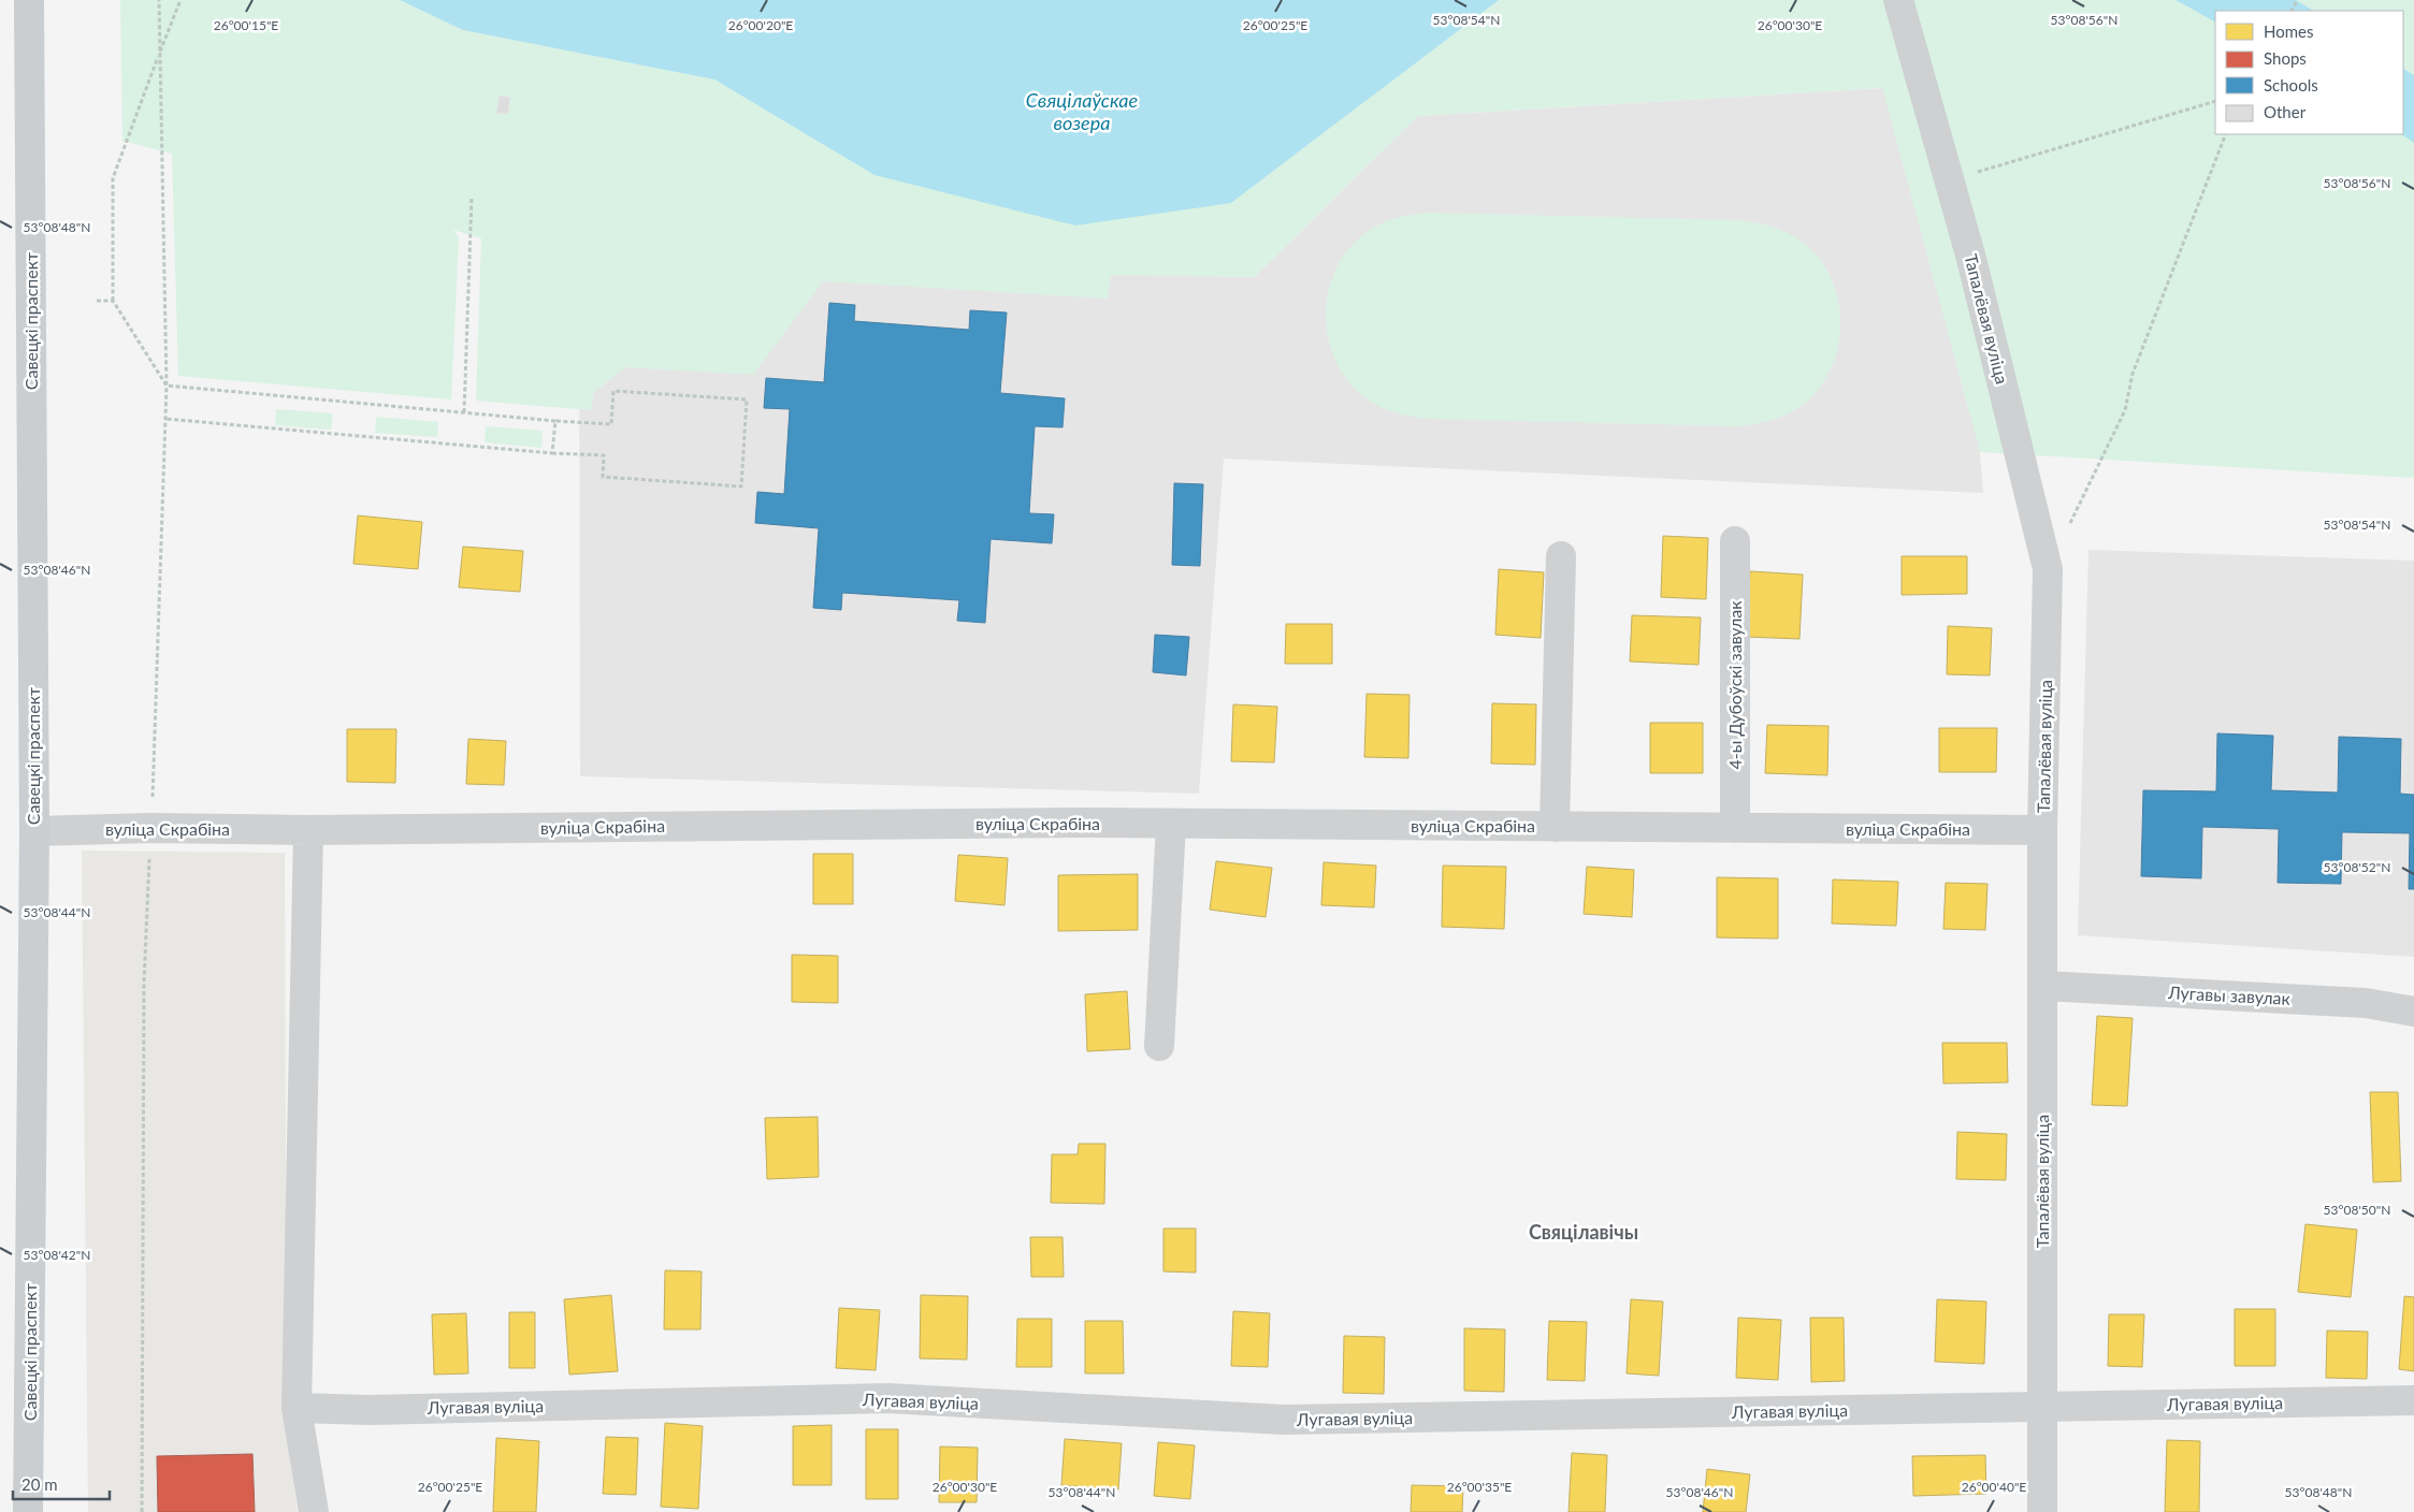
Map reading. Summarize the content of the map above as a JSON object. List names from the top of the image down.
{
  "streets": {
    "main road": ["Савецкі праспект"],
    "street": [
      "Тапалёвая вуліца",
      "4-ы Дубоўскі завулак",
      "вуліца Скрабіна",
      "Лугавы завулак",
      "Лугавая вуліца"
    ]
  },
  "crossings": [
    ["Тапалёвая вуліца", "вуліца Скрабіна"],
    ["Тапалёвая вуліца", "Лугавы завулак"],
    ["Тапалёвая вуліца", "Лугавая вуліца"],
    ["Савецкі праспект", "вуліца Скрабіна"],
    ["4-ы Дубоўскі завулак", "вуліца Скрабіна"]
  ],
  "districts": ["Свяцілавічы"],
  "water": ["Свяцілаўскае возера"],
  "legend": [
    "Homes",
    "Shops",
    "Schools",
    "Other"
  ],
  "scale_bar": "20 m",
  "coordinates": [
    "53°08'54\"N",
    "53°08'56\"N",
    "26°00'15\"E",
    "26°00'20\"E",
    "26°00'25\"E",
    "26°00'30\"E",
    "53°08'48\"N",
    "53°08'46\"N",
    "53°08'52\"N",
    "53°08'44\"N",
    "53°08'50\"N",
    "53°08'42\"N",
    "26°00'35\"E",
    "26°00'40\"E"
  ]
}
